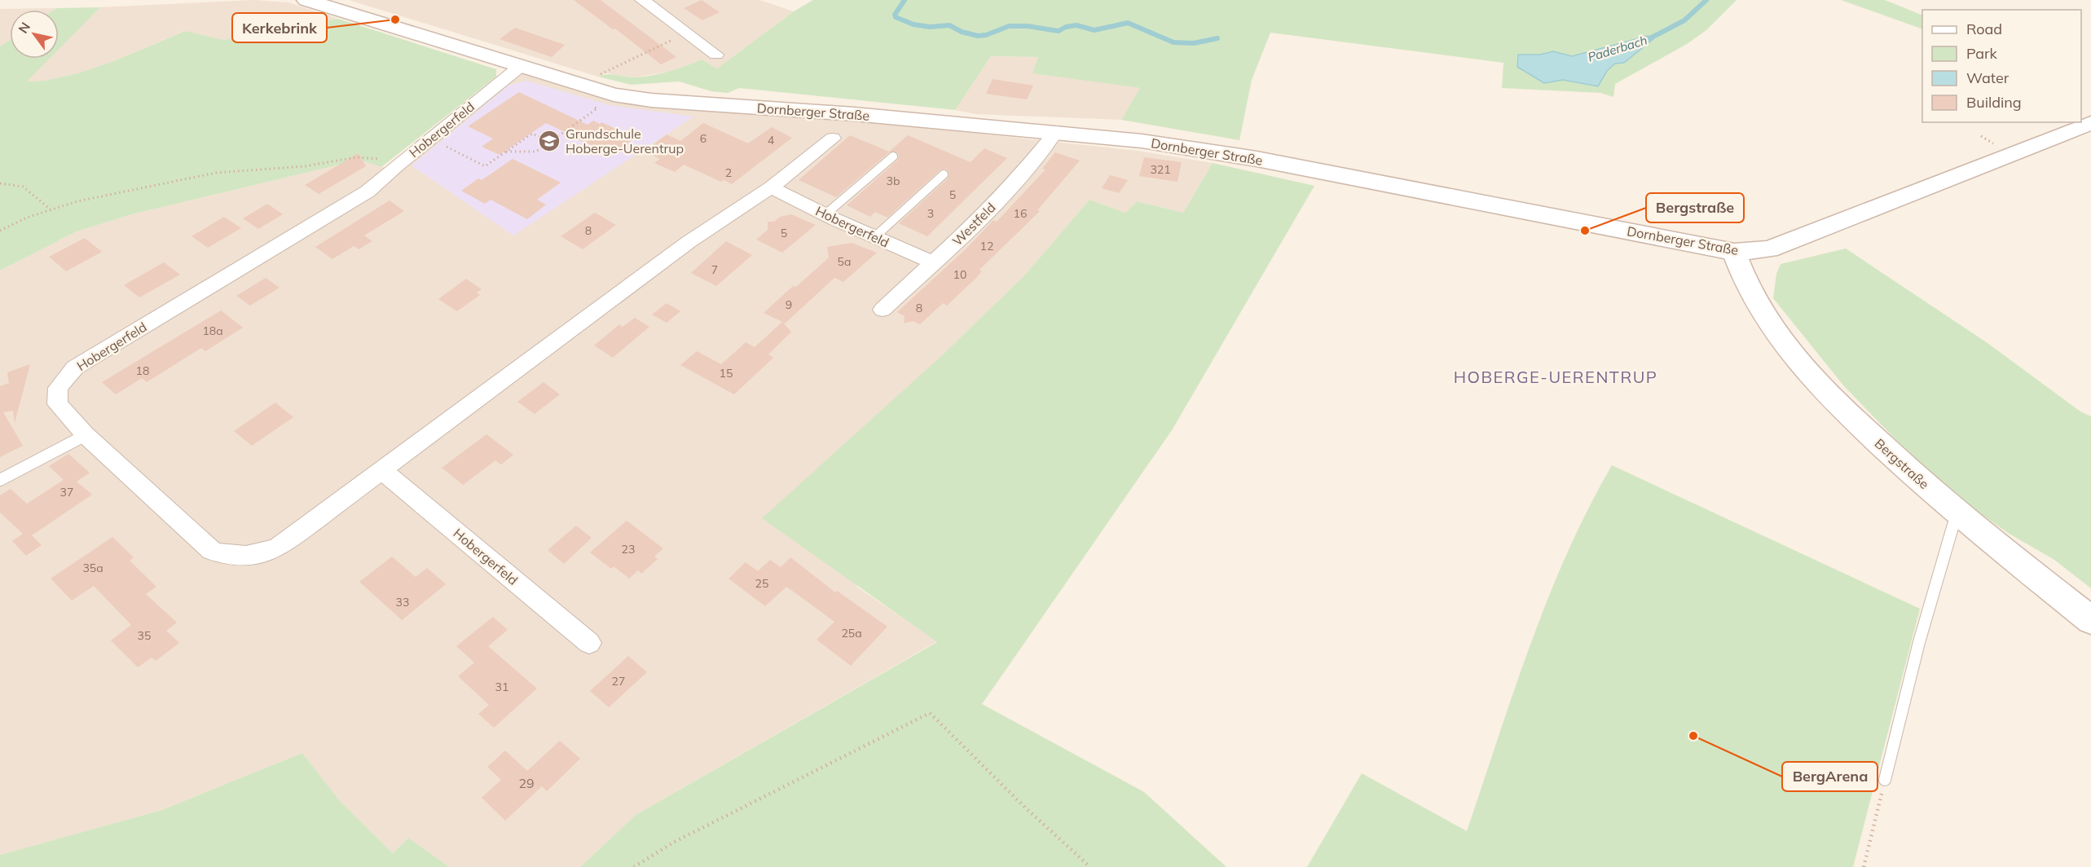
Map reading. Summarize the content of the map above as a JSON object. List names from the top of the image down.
{
  "streets": {
    "street": [
      "Dornberger Straße",
      "Hobergerfeld",
      "Westfeld",
      "Bergstraße"
    ]
  },
  "crossings": [
    ["Dornberger Straße", "Hobergerfeld"],
    ["Dornberger Straße", "Westfeld"],
    ["Dornberger Straße", "Bergstraße"],
    ["Hobergerfeld", "Westfeld"]
  ],
  "districts": ["HOBERGE-UERENTRUP"],
  "water": ["Paderbach"],
  "places": {
    "other": ["Kerkebrink", "Bergstraße", "BergArena"],
    "school or university": ["Grundschule Hoberge-Uerentrup"]
  },
  "house_numbers": [
    "6",
    "4",
    "321",
    "2",
    "3b",
    "5",
    "3",
    "16",
    "8",
    "5",
    "12",
    "5a",
    "7",
    "10",
    "9",
    "8",
    "18a",
    "18",
    "15",
    "37",
    "23",
    "35a",
    "25",
    "33",
    "25a",
    "35",
    "27",
    "31",
    "29"
  ],
  "legend": [
    "Road",
    "Park",
    "Water",
    "Building"
  ],
  "north": "top left"
}
